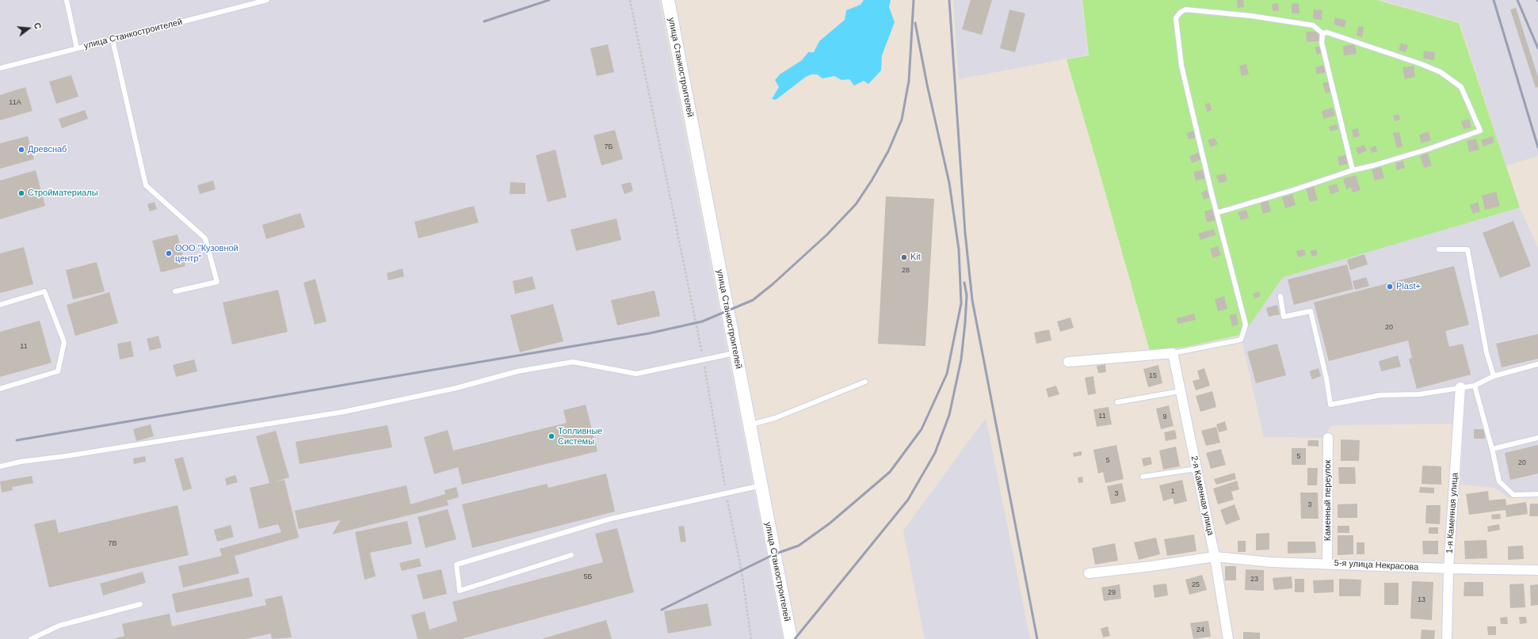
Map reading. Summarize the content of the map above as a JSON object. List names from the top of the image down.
{
  "streets": {
    "main road": ["улица Станкостроителей"],
    "street": [
      "2-я Каменная улица",
      "Каменный переулок",
      "1-я Каменная улица",
      "5-я улица Некрасова"
    ]
  },
  "crossings": [
    ["2-я Каменная улица", "5-я улица Некрасова"],
    ["Каменный переулок", "5-я улица Некрасова"],
    ["1-я Каменная улица", "5-я улица Некрасова"]
  ],
  "places": [
    "Древснаб",
    "Стройматериалы",
    "ООО \"Кузовной центр\"",
    "Kit",
    "Plast+",
    "Топливные Системы"
  ],
  "house_numbers": [
    "11А",
    "7Б",
    "28",
    "20",
    "11",
    "15",
    "11",
    "9",
    "5",
    "5",
    "20",
    "1",
    "3",
    "3",
    "7В",
    "5Б",
    "23",
    "25",
    "29",
    "13",
    "24"
  ],
  "north": "right"
}
